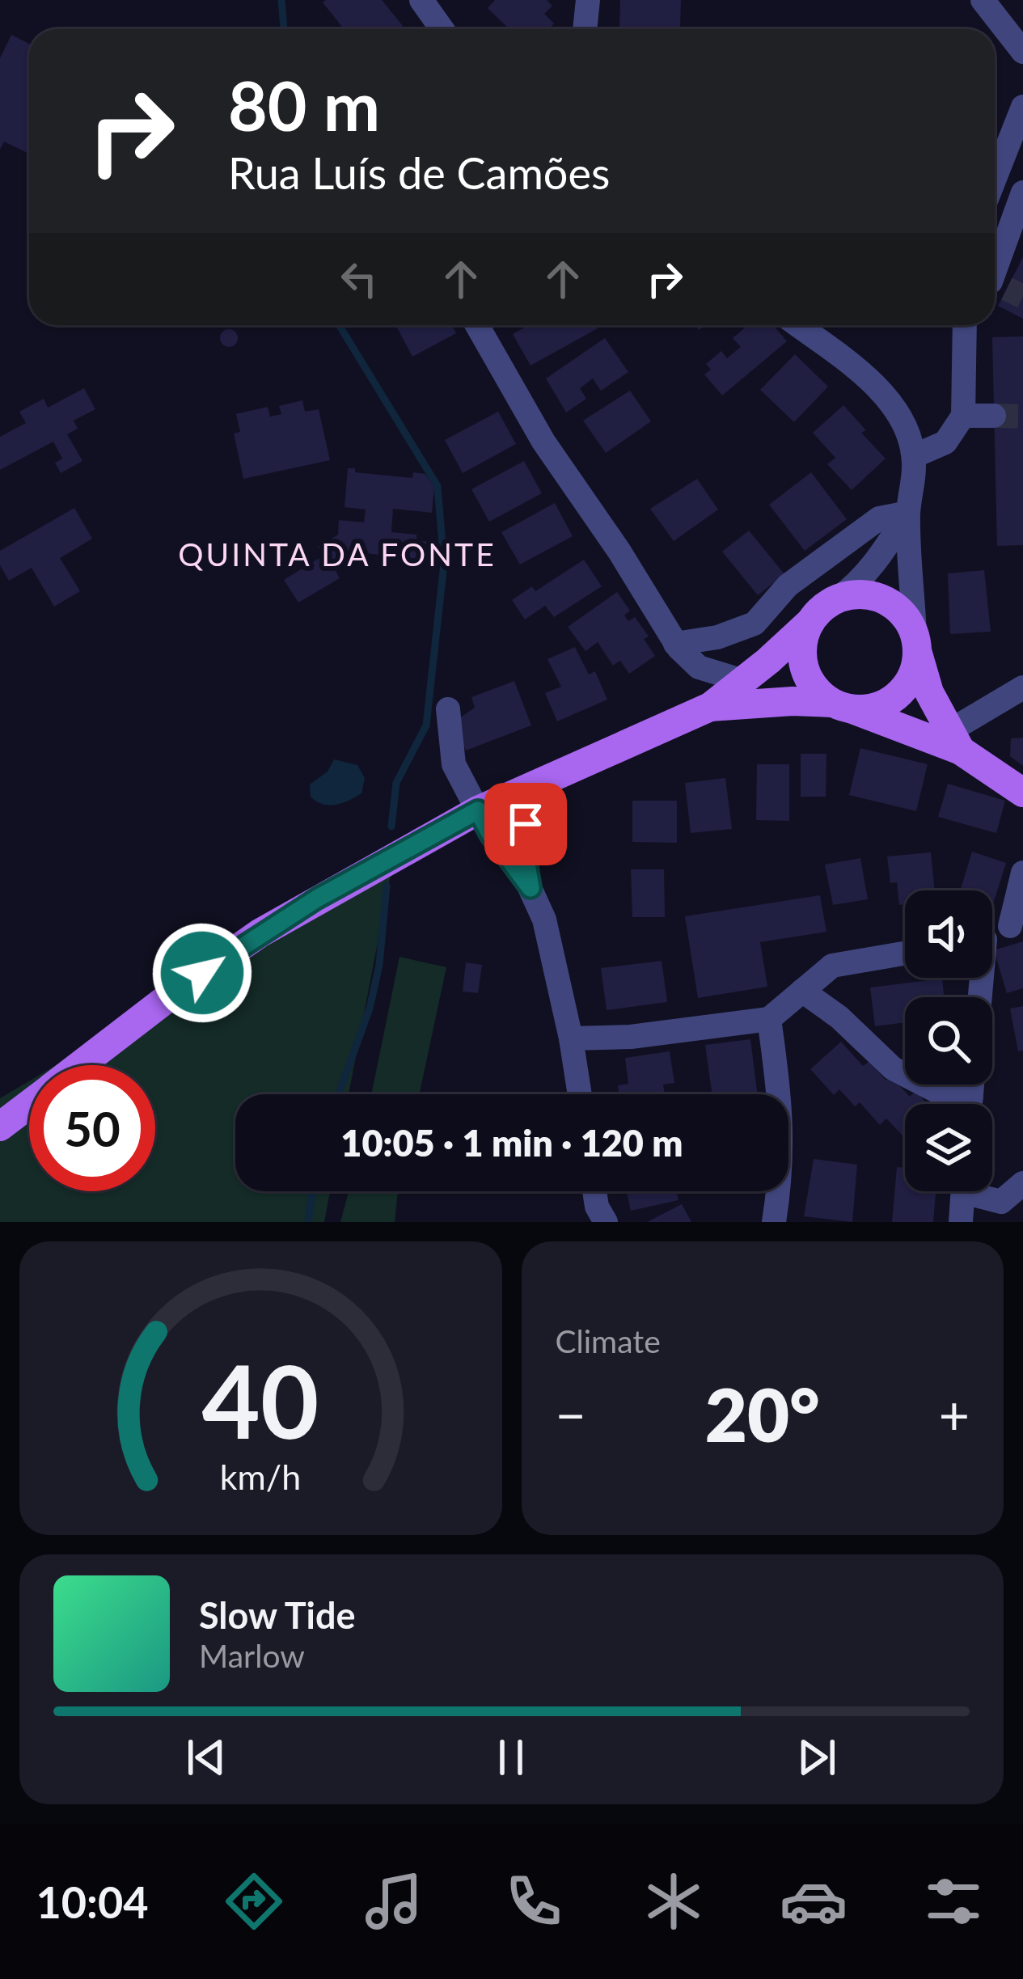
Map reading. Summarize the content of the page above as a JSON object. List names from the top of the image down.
{
  "districts": ["QUINTA DA FONTE"],
  "page": {
    "turn": ["80 m", "Rua Luís de Camões"],
    "limit": "50",
    "trip": "10:05 · 1 min · 120 m",
    "tile": "Climate",
    "heat": ["−", "20°", "+"],
    "song": ["Slow Tide", "Marlow"],
    "tabs": "10:04",
    "gauge": ["40", "km/h"]
  }
}
